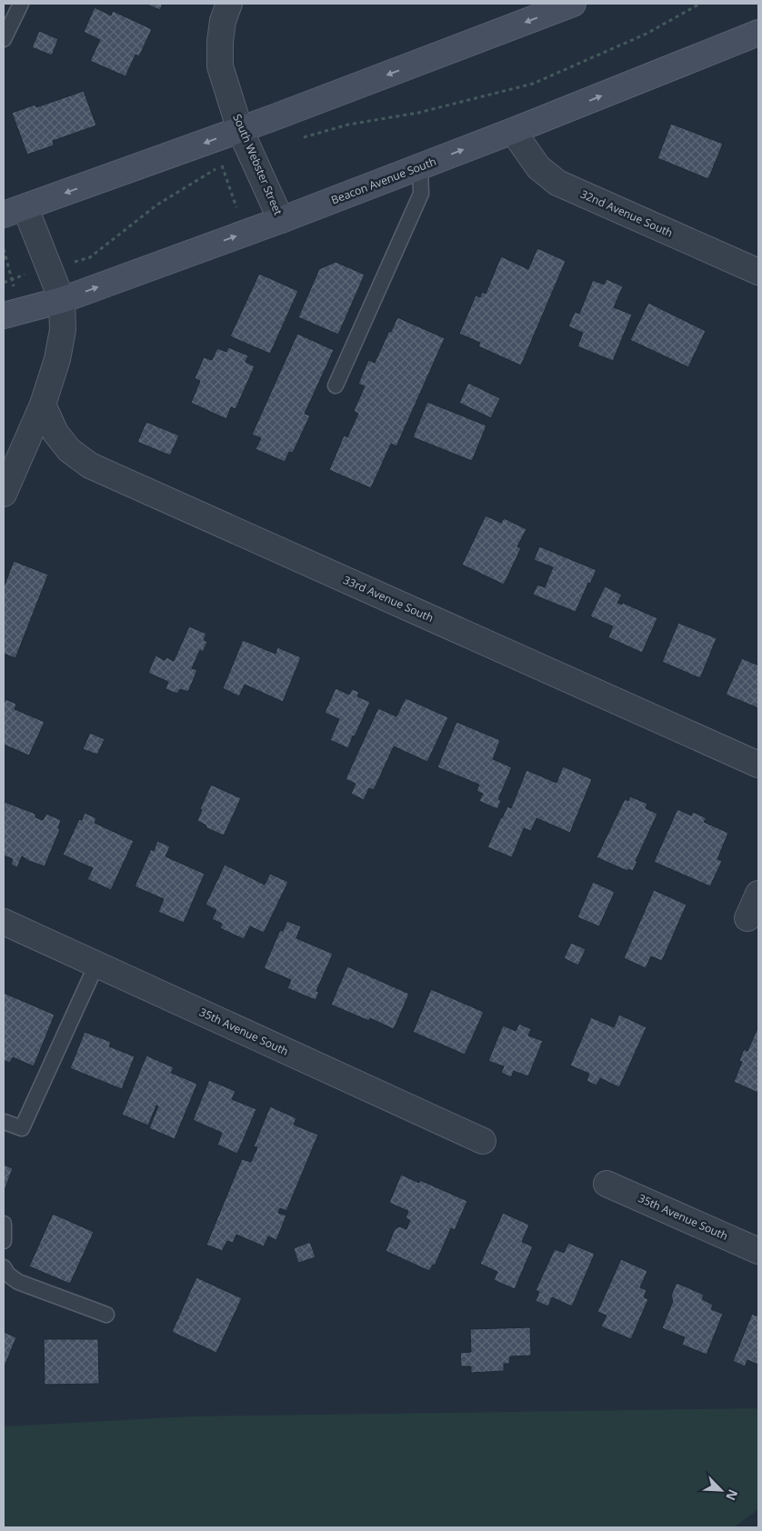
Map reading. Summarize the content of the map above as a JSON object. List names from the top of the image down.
{
  "streets": {
    "main road": ["Beacon Avenue South"],
    "street": [
      "South Webster Street",
      "32nd Avenue South",
      "33rd Avenue South",
      "35th Avenue South"
    ]
  },
  "crossings": [
    ["South Webster Street", "Beacon Avenue South"],
    ["Beacon Avenue South", "32nd Avenue South"]
  ],
  "north": "bottom right"
}
